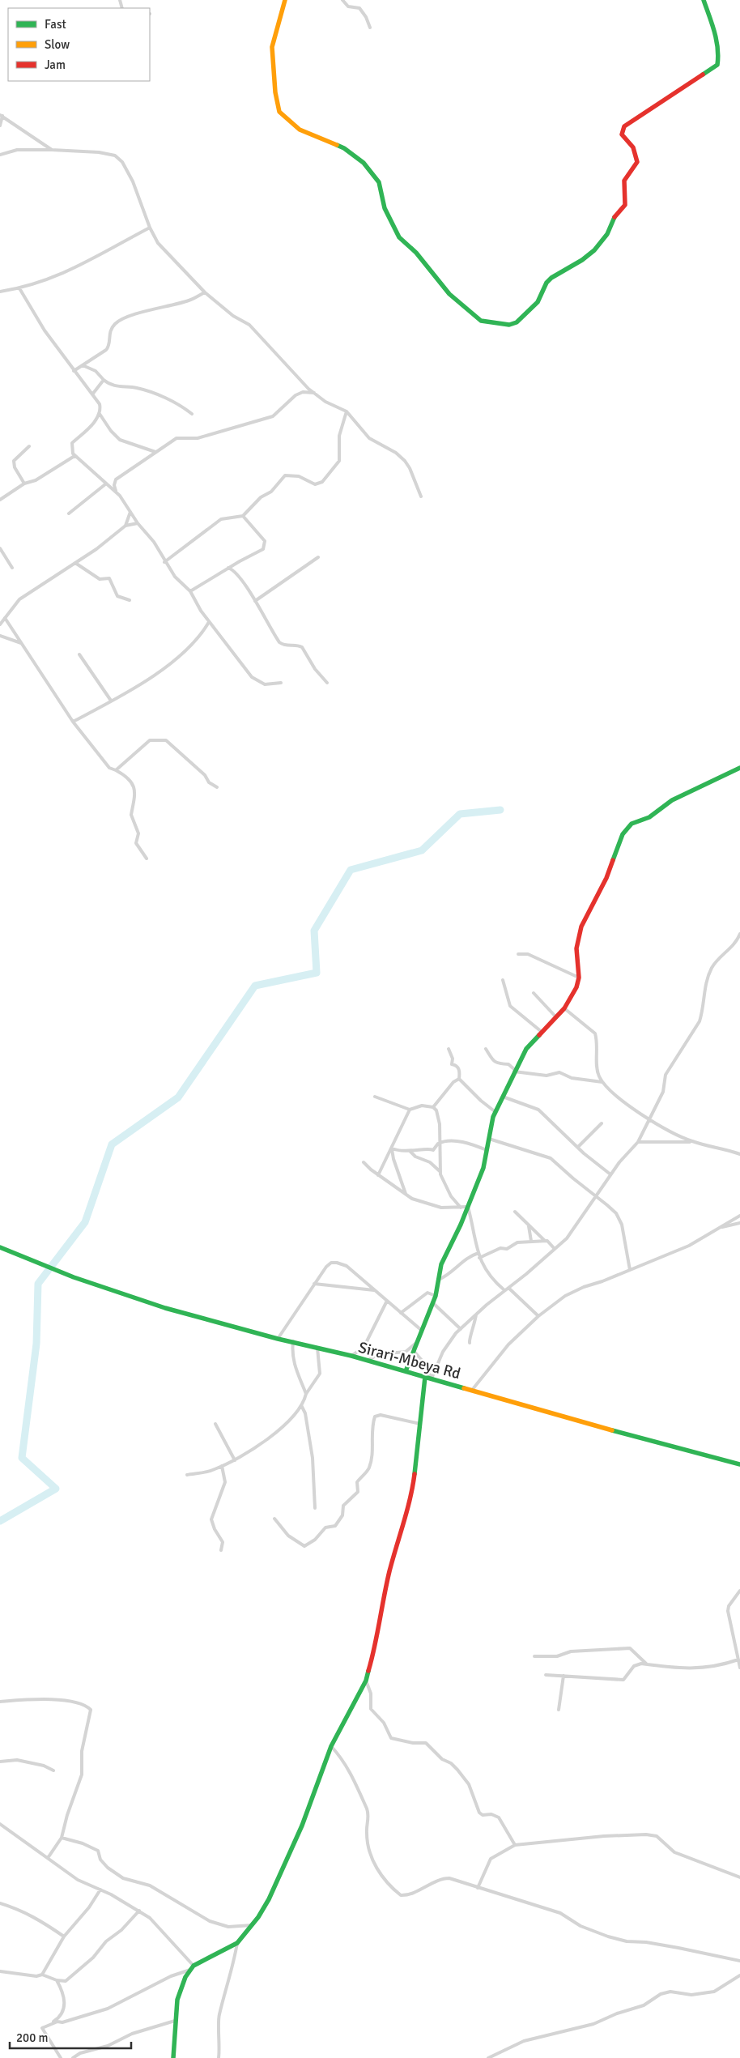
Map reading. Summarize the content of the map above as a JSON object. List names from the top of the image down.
{
  "streets": {
    "main road": ["Sirari-Mbeya Rd"]
  },
  "legend": ["Fast", "Slow", "Jam"],
  "scale_bar": "200 m"
}
